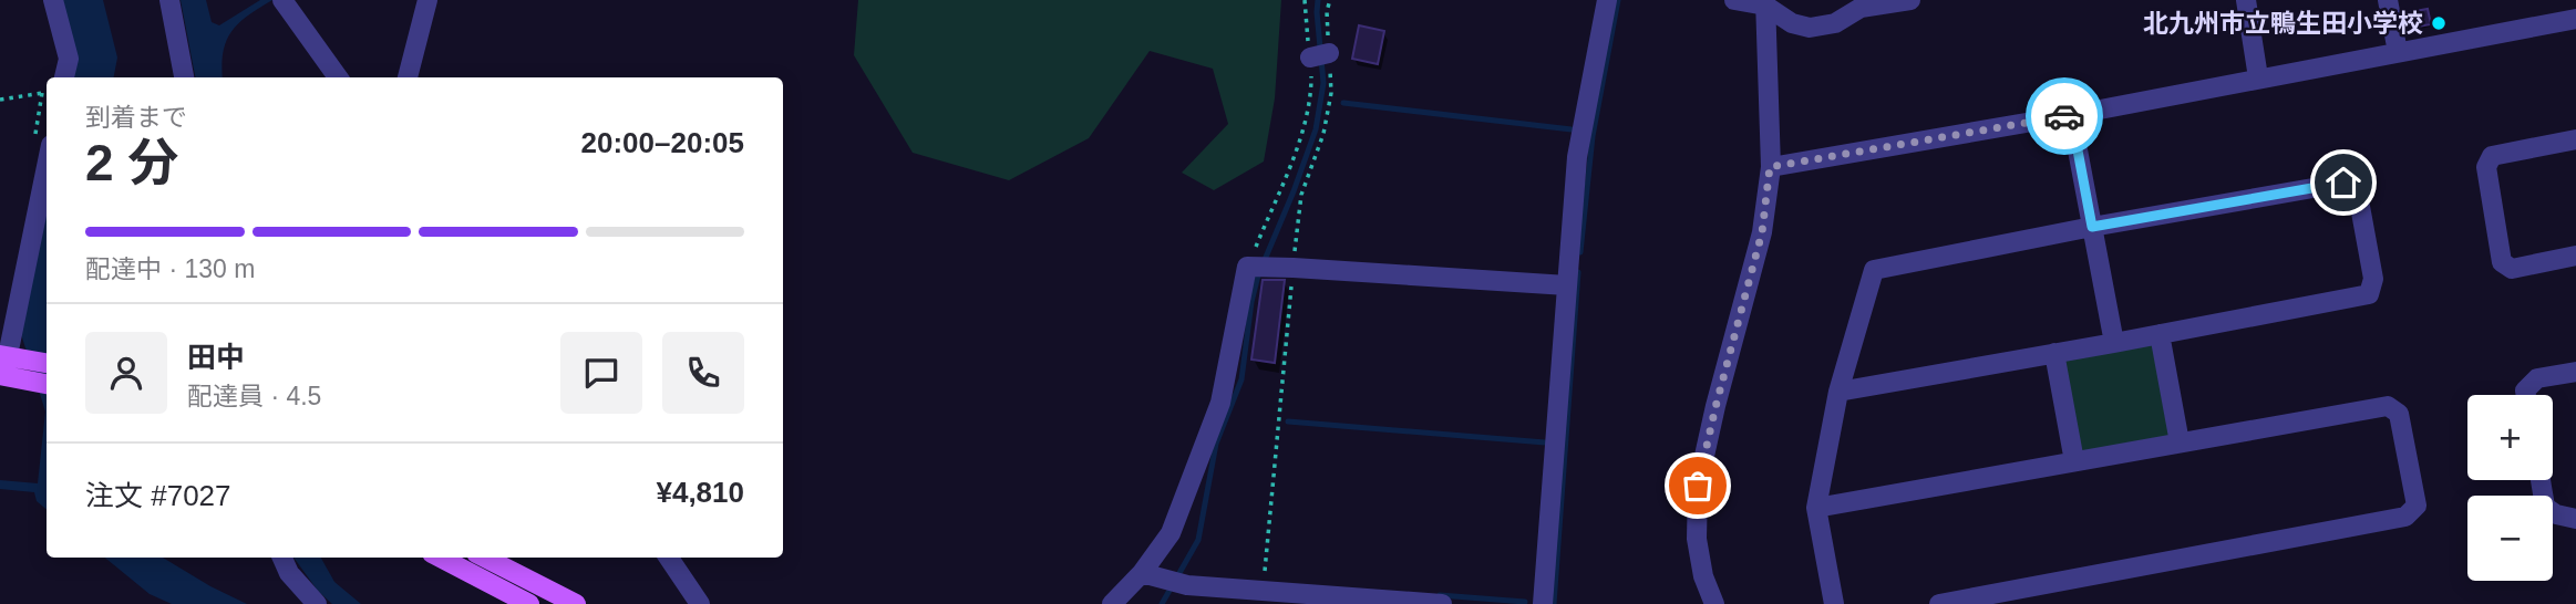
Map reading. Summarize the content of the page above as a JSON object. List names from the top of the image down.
{
  "places": ["北九州市立鴨生田小学校"],
  "page": {
    "heading": ["2 分", "到着まで", "20:00–20:05"],
    "panel": [
      "田中",
      "配達員 · 4.5",
      "注文 #7027",
      "¥4,810"
    ],
    "bar": "配達中 · 130 m",
    "map_buttons": ["+", "−"]
  }
}
